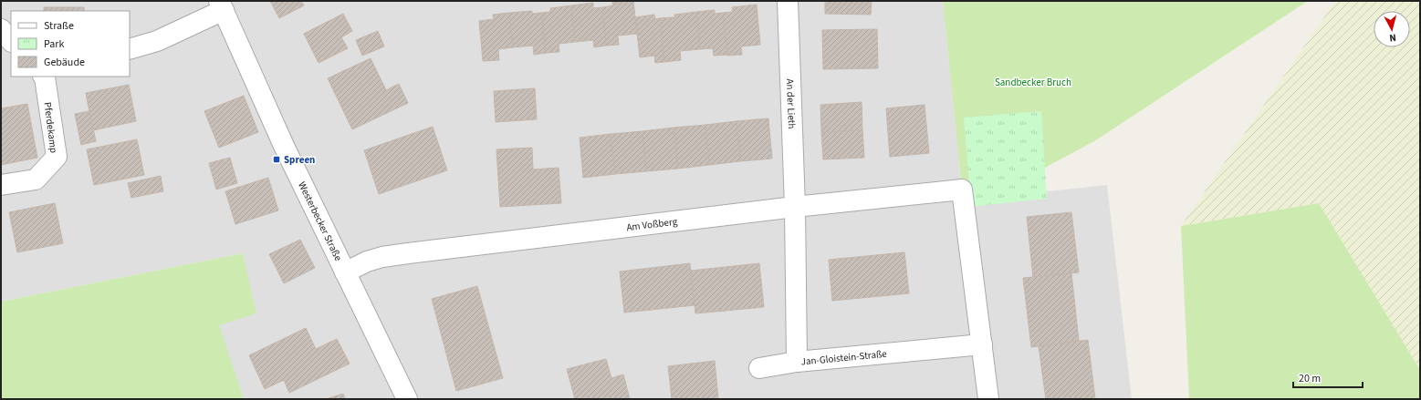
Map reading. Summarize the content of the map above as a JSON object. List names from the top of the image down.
{
  "streets": {
    "street": [
      "An der Lieth",
      "Pferdekamp",
      "Westerbecker Straße",
      "Am Voßberg",
      "Jan-Gloistein-Straße"
    ]
  },
  "crossings": [
    ["An der Lieth", "Am Voßberg"],
    ["An der Lieth", "Jan-Gloistein-Straße"],
    ["Westerbecker Straße", "Am Voßberg"],
    ["Am Voßberg", "Jan-Gloistein-Straße"]
  ],
  "parks": ["Sandbecker Bruch"],
  "places": {
    "transit": ["Spreen"]
  },
  "legend": ["Straße", "Park", "Gebäude"],
  "scale_bar": "20 m",
  "north": "bottom"
}
